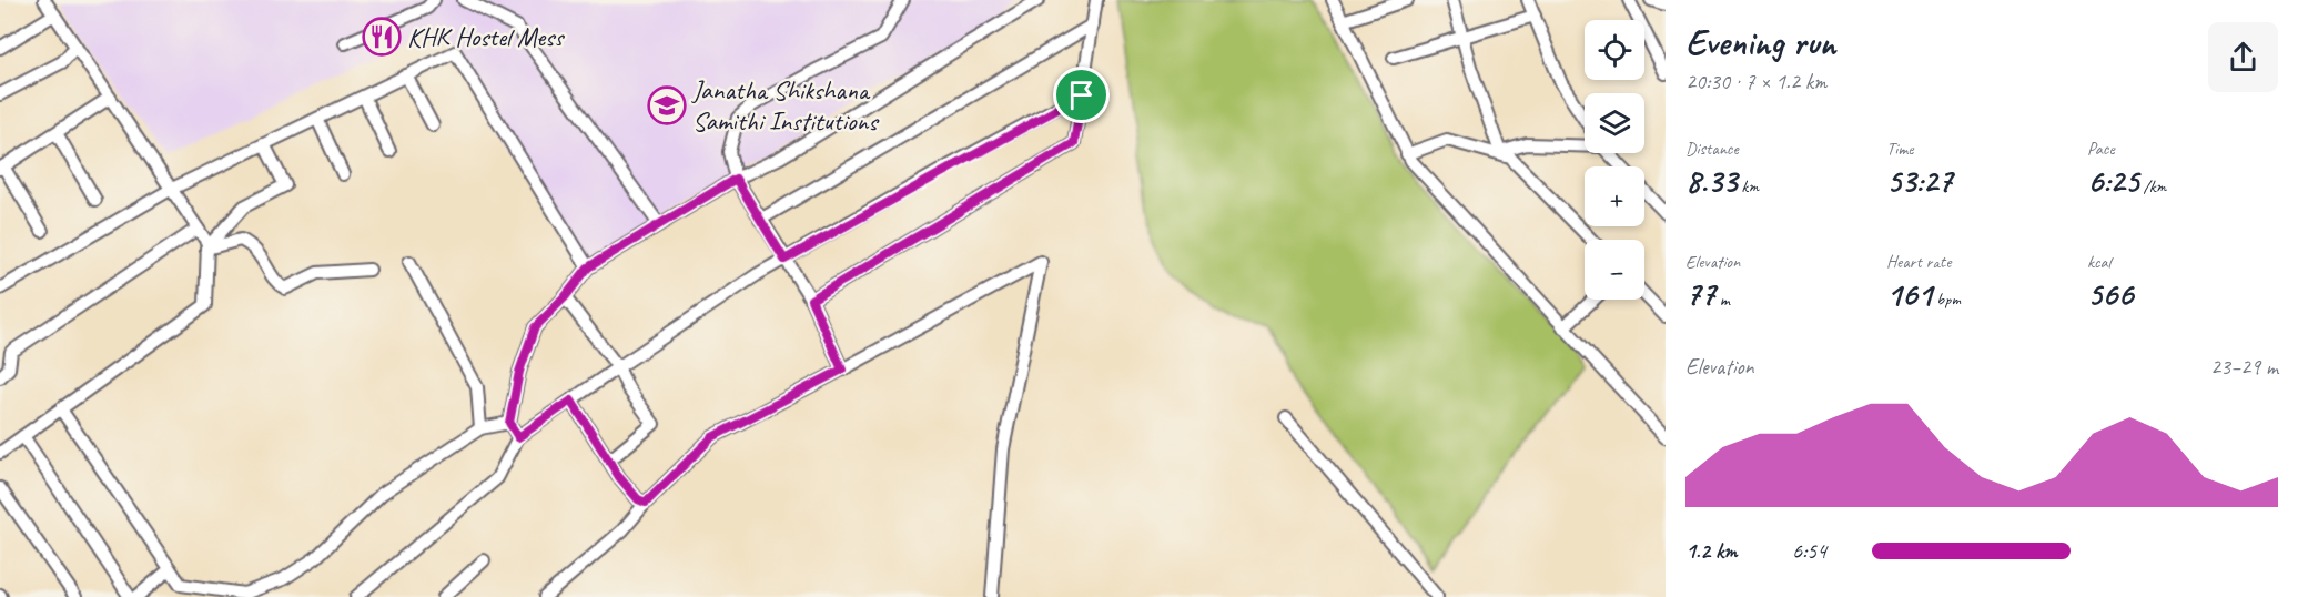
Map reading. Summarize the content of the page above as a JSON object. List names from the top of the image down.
{
  "places": {
    "restaurant": ["KHK Hostel Mess"],
    "school or university": ["Janatha Shikshana Samithi Institutions"]
  },
  "page": {
    "heading": ["Evening run", "20:30 · 7 × 1.2 km"],
    "map_buttons": ["+", "−"],
    "stats": [
      ["Distance", "8.33 km"],
      ["Time", "53:27"],
      ["Pace", "6:25 /km"],
      ["Elevation", "77 m"],
      ["Heart rate", "161 bpm"],
      ["kcal", "566"]
    ],
    "chart": ["Elevation", "23–29 m"],
    "list": [
      {
        "name": "1.2 km",
        "note": "6:54"
      }
    ]
  }
}
